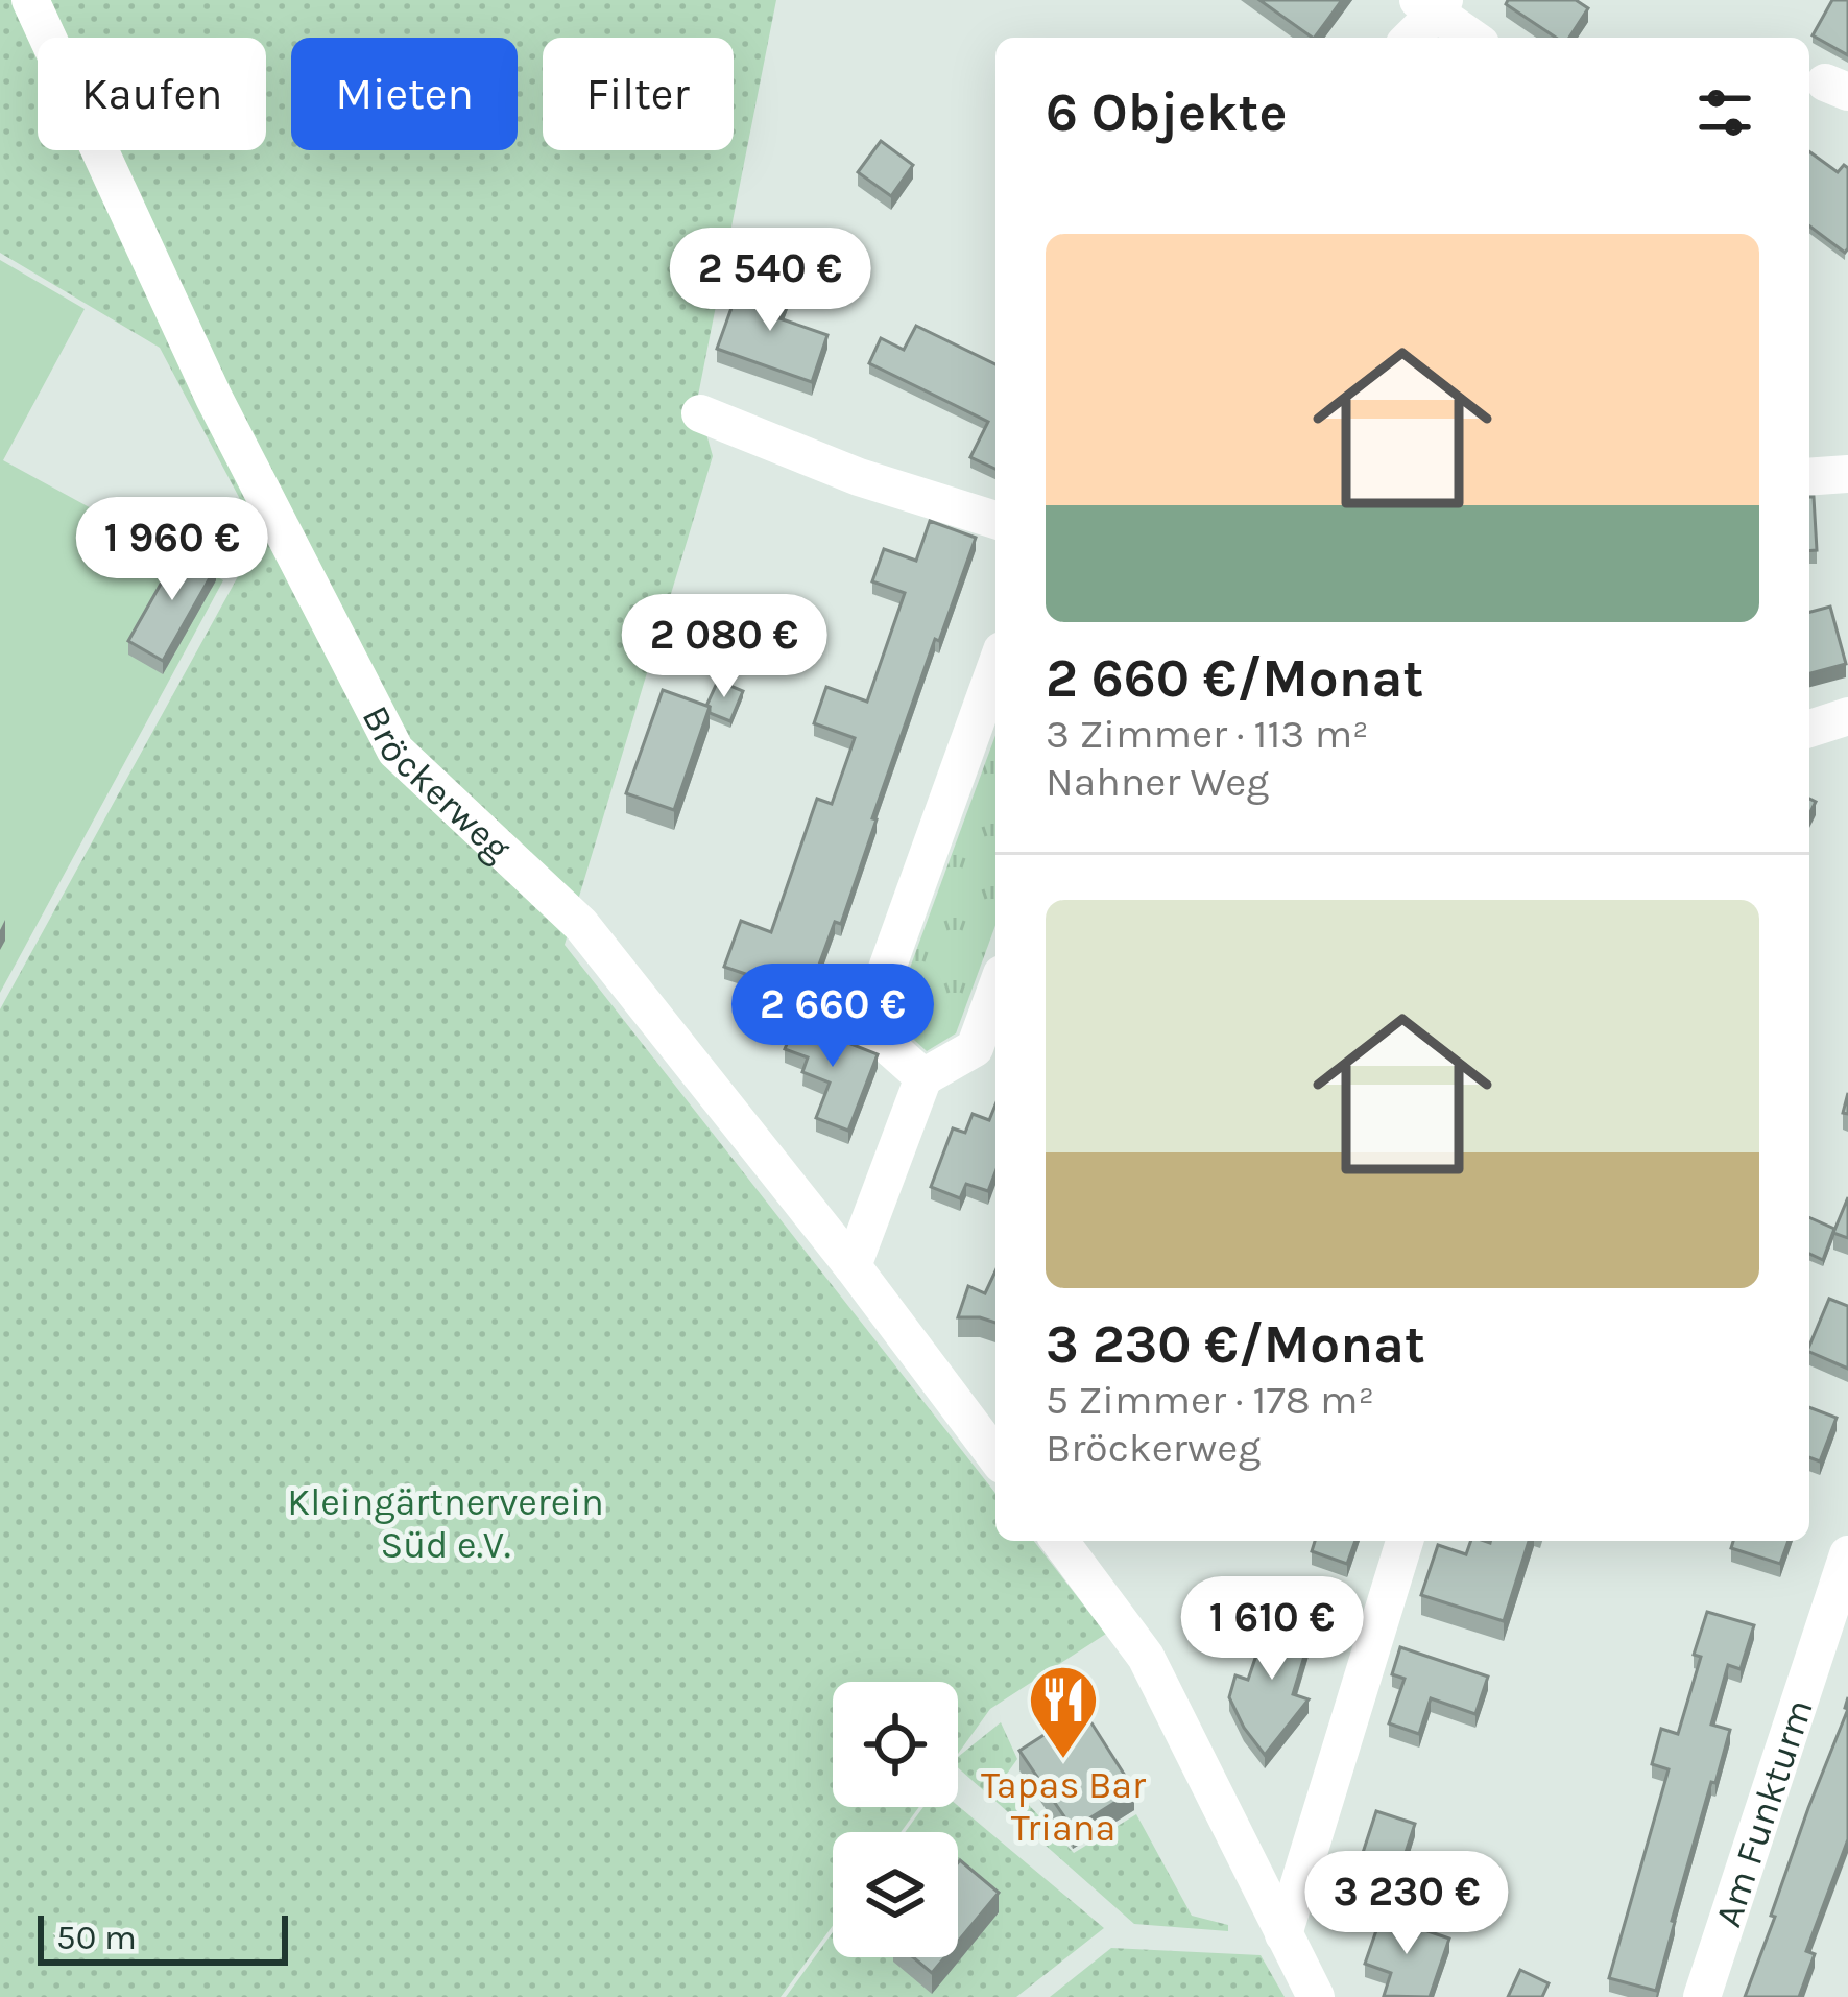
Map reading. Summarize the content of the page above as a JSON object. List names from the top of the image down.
{
  "streets": {
    "street": ["Bröckerweg", "Am Funkturm"]
  },
  "parks": ["Kleingärtnerverein Süd e.V."],
  "places": {
    "restaurant": ["Tapas Bar Triana"]
  },
  "scale_bar": "50 m",
  "page": {
    "chip": ["Kaufen", "Mieten", "Filter"],
    "heading": "6 Objekte",
    "list": [
      {
        "name": "2 660 €/Monat",
        "note": "3 Zimmer · 113 m² · Nahner Weg"
      },
      {
        "name": "3 230 €/Monat",
        "note": "5 Zimmer · 178 m² · Bröckerweg"
      }
    ],
    "price": [
      "2 540 €",
      "1 960 €",
      "2 080 €",
      "2 660 €",
      "1 610 €",
      "3 230 €"
    ],
    "scale": "50 m"
  }
}
